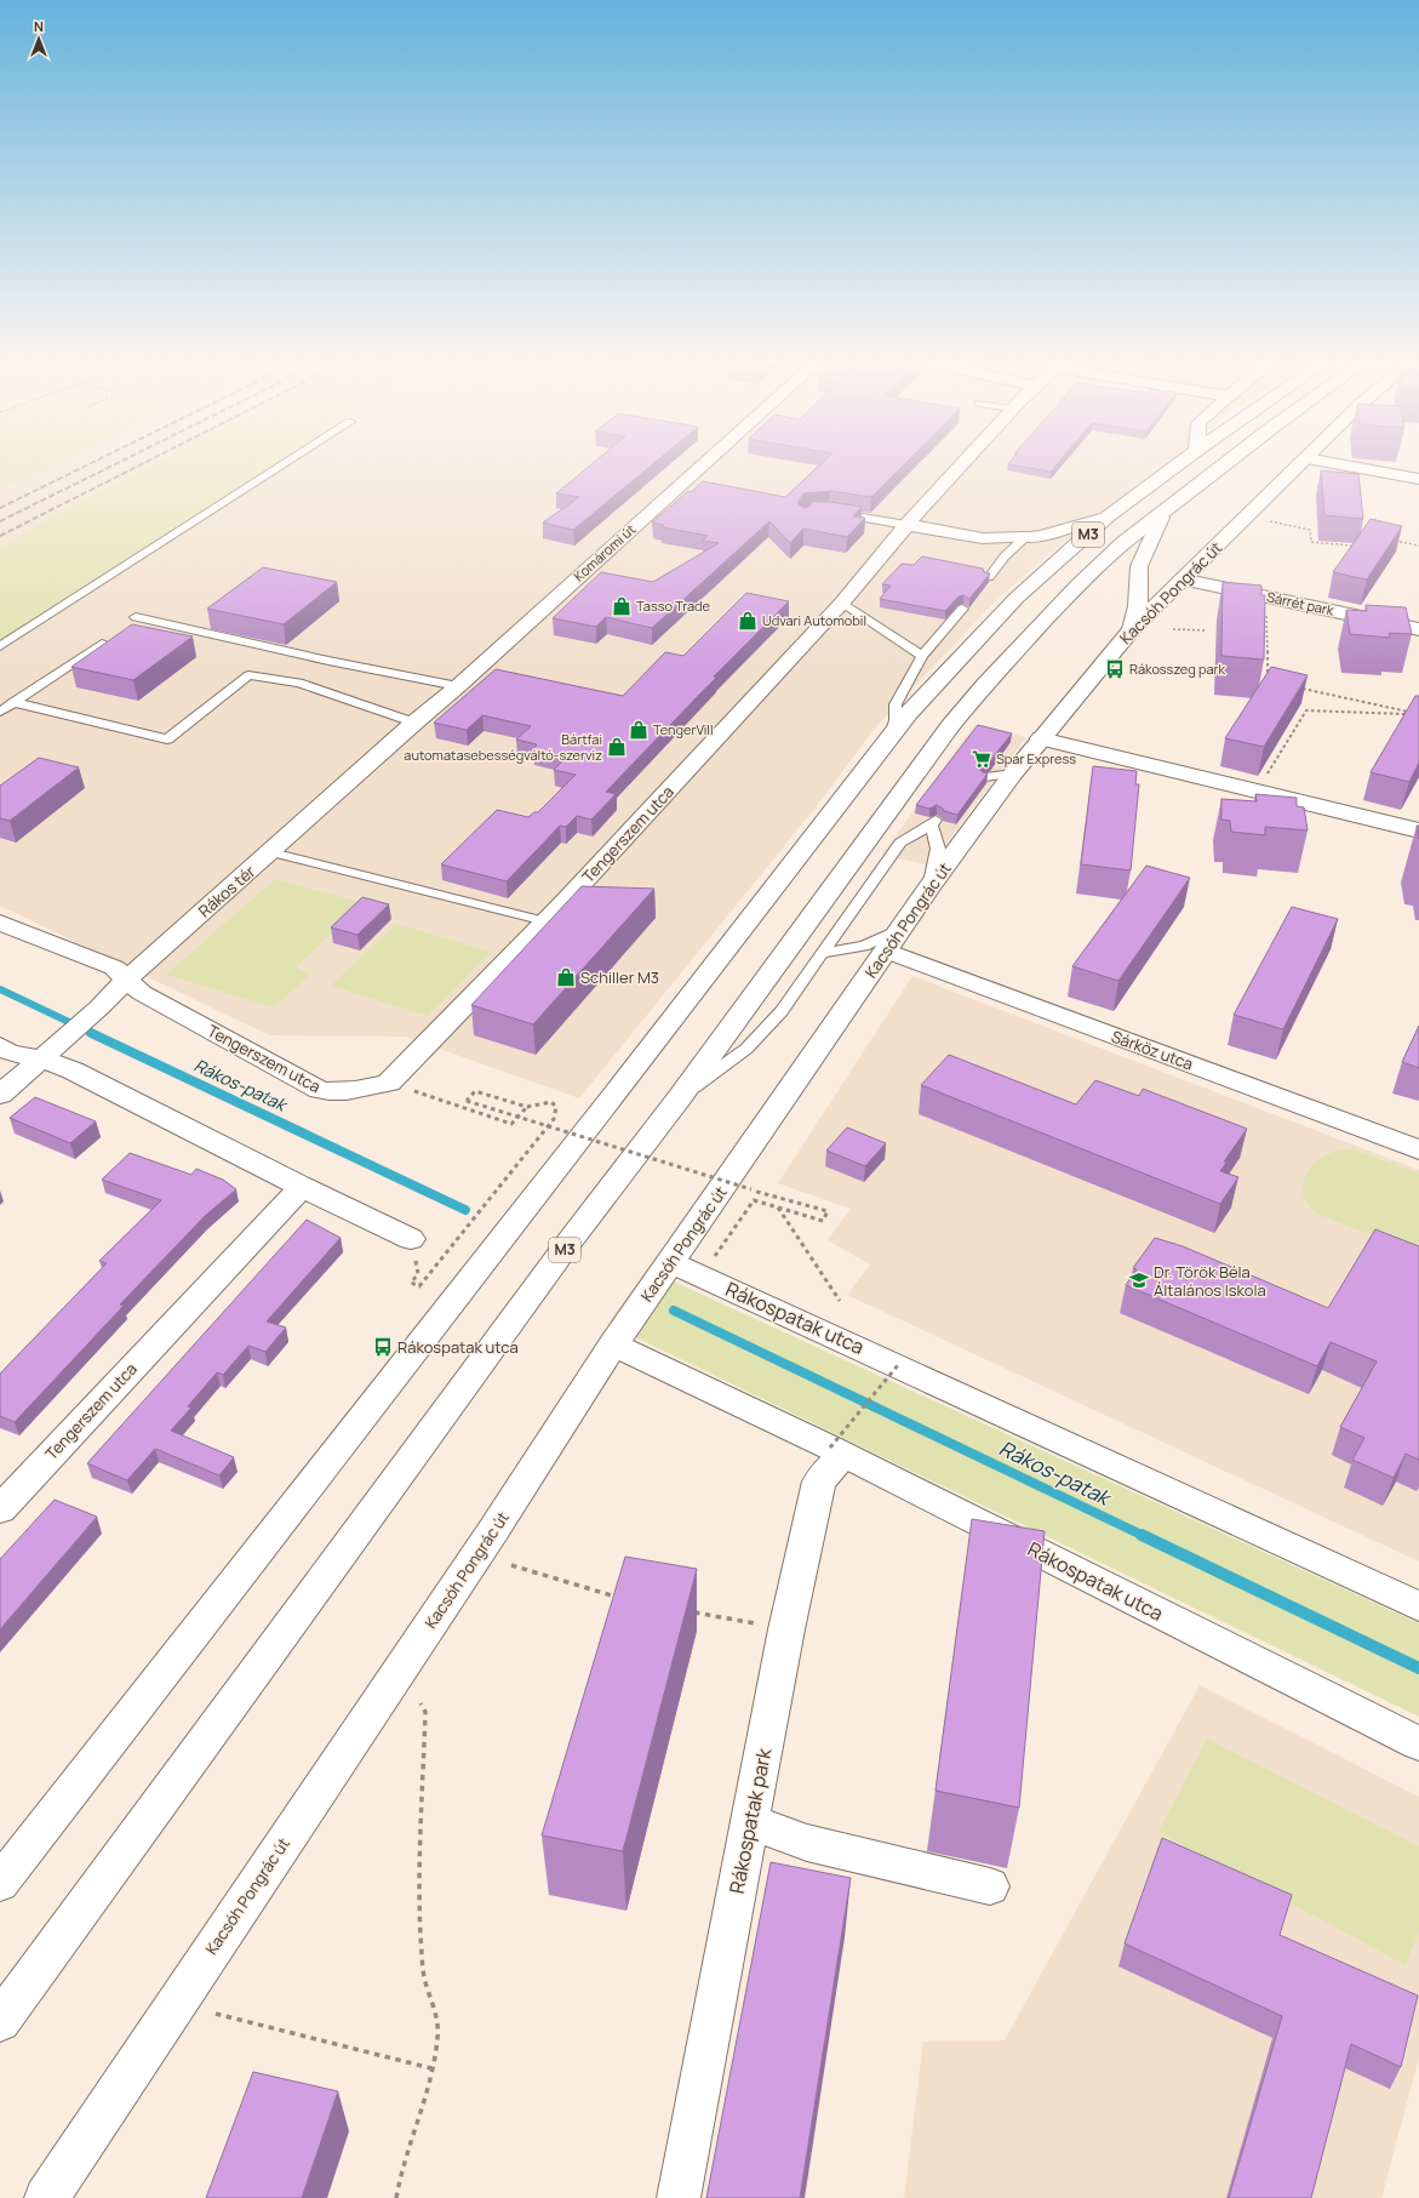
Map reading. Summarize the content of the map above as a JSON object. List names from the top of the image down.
{
  "streets": {
    "street": [
      "M3",
      "Komáromi út",
      "Kacsóh Pongrác út",
      "Sárrét park",
      "Tengerszem utca",
      "Rákos tér",
      "Sárköz utca",
      "Rákospatak utca",
      "Rákospatak park"
    ]
  },
  "crossings": [
    ["Komáromi út", "Rákos tér"],
    ["Kacsóh Pongrác út", "Sárrét park"],
    ["Kacsóh Pongrác út", "Sárköz utca"],
    ["Kacsóh Pongrác út", "Rákospatak utca"],
    ["Tengerszem utca", "Rákos tér"],
    ["Rákospatak utca", "Rákospatak park"]
  ],
  "water": ["Rákos-patak"],
  "places": {
    "shop": [
      "Tasso Trade",
      "Udvari Automobil",
      "TengerVill",
      "Bártfai automatasebességváltó-szerviz",
      "Schiller M3"
    ],
    "bus stop": ["Rákosszeg park", "Rákospatak utca"],
    "supermarket": ["Spar Express"],
    "school or university": ["Dr. Török Béla Általános Iskola"]
  },
  "north": "top"
}
